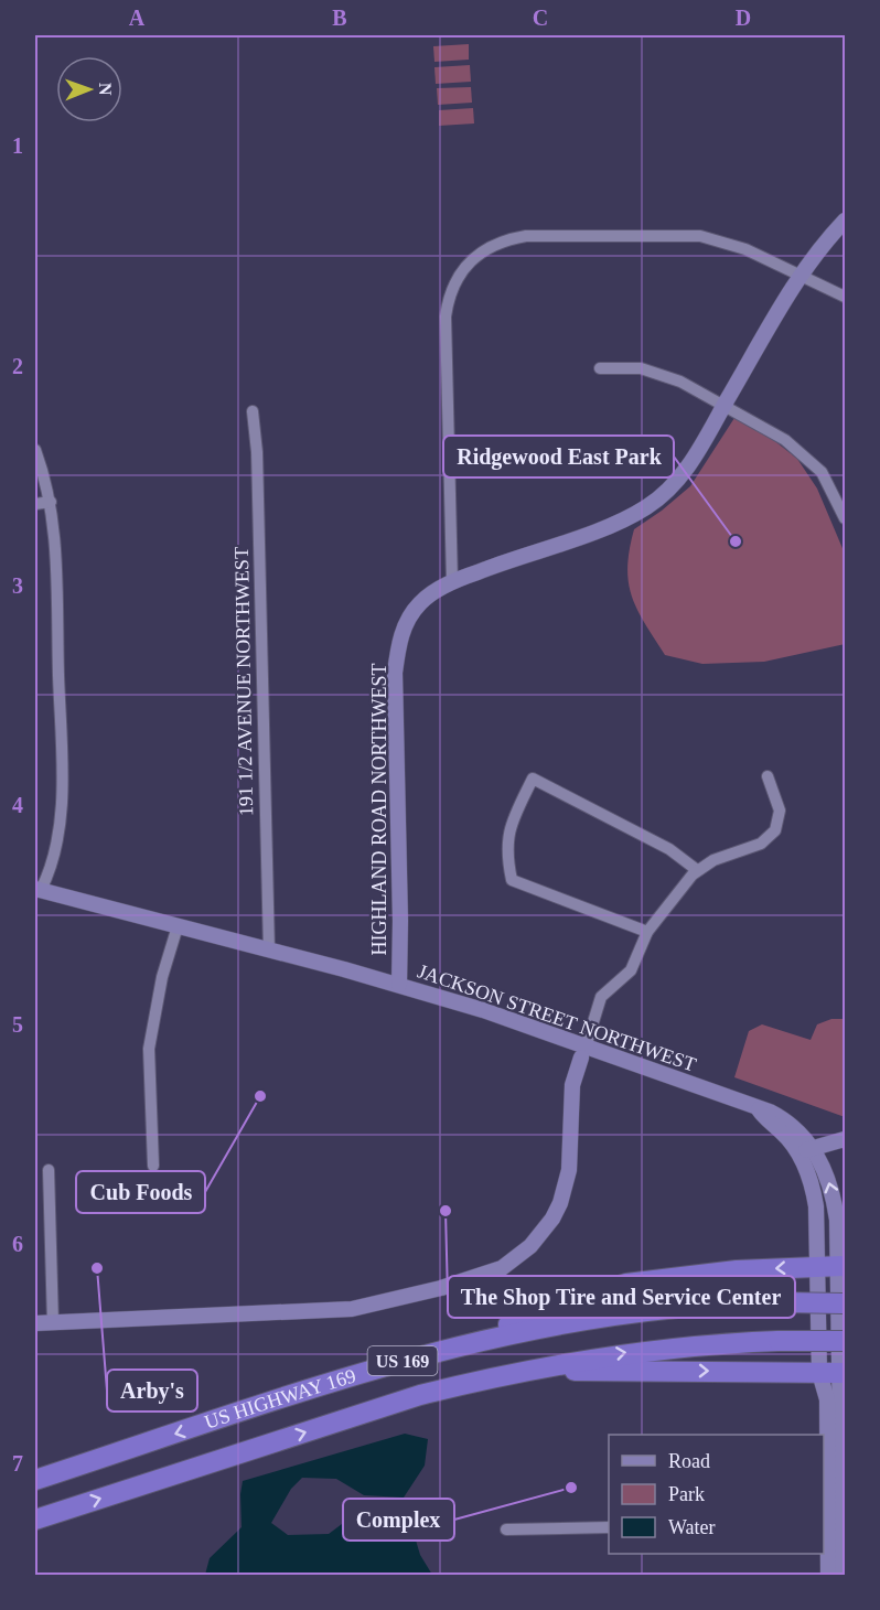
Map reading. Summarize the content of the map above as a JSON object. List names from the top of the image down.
{
  "streets": {
    "highway": ["US 169", "US HIGHWAY 169"],
    "street": ["191 1/2 AVENUE NORTHWEST", "HIGHLAND ROAD NORTHWEST", "JACKSON STREET NORTHWEST"]
  },
  "crossings": [
    ["191 1/2 AVENUE NORTHWEST", "JACKSON STREET NORTHWEST"],
    ["HIGHLAND ROAD NORTHWEST", "JACKSON STREET NORTHWEST"],
    ["JACKSON STREET NORTHWEST", "US HIGHWAY 169"]
  ],
  "places": [
    "Ridgewood East Park",
    "Cub Foods",
    "The Shop Tire and Service Center",
    "Arby's",
    "Complex"
  ],
  "legend": ["Road", "Park", "Water"],
  "north": "right",
  "grid": {
    "columns": [
      "A",
      "B",
      "C",
      "D"
    ],
    "rows": [
      "1",
      "2",
      "3",
      "4",
      "5",
      "6",
      "7"
    ]
  }
}
